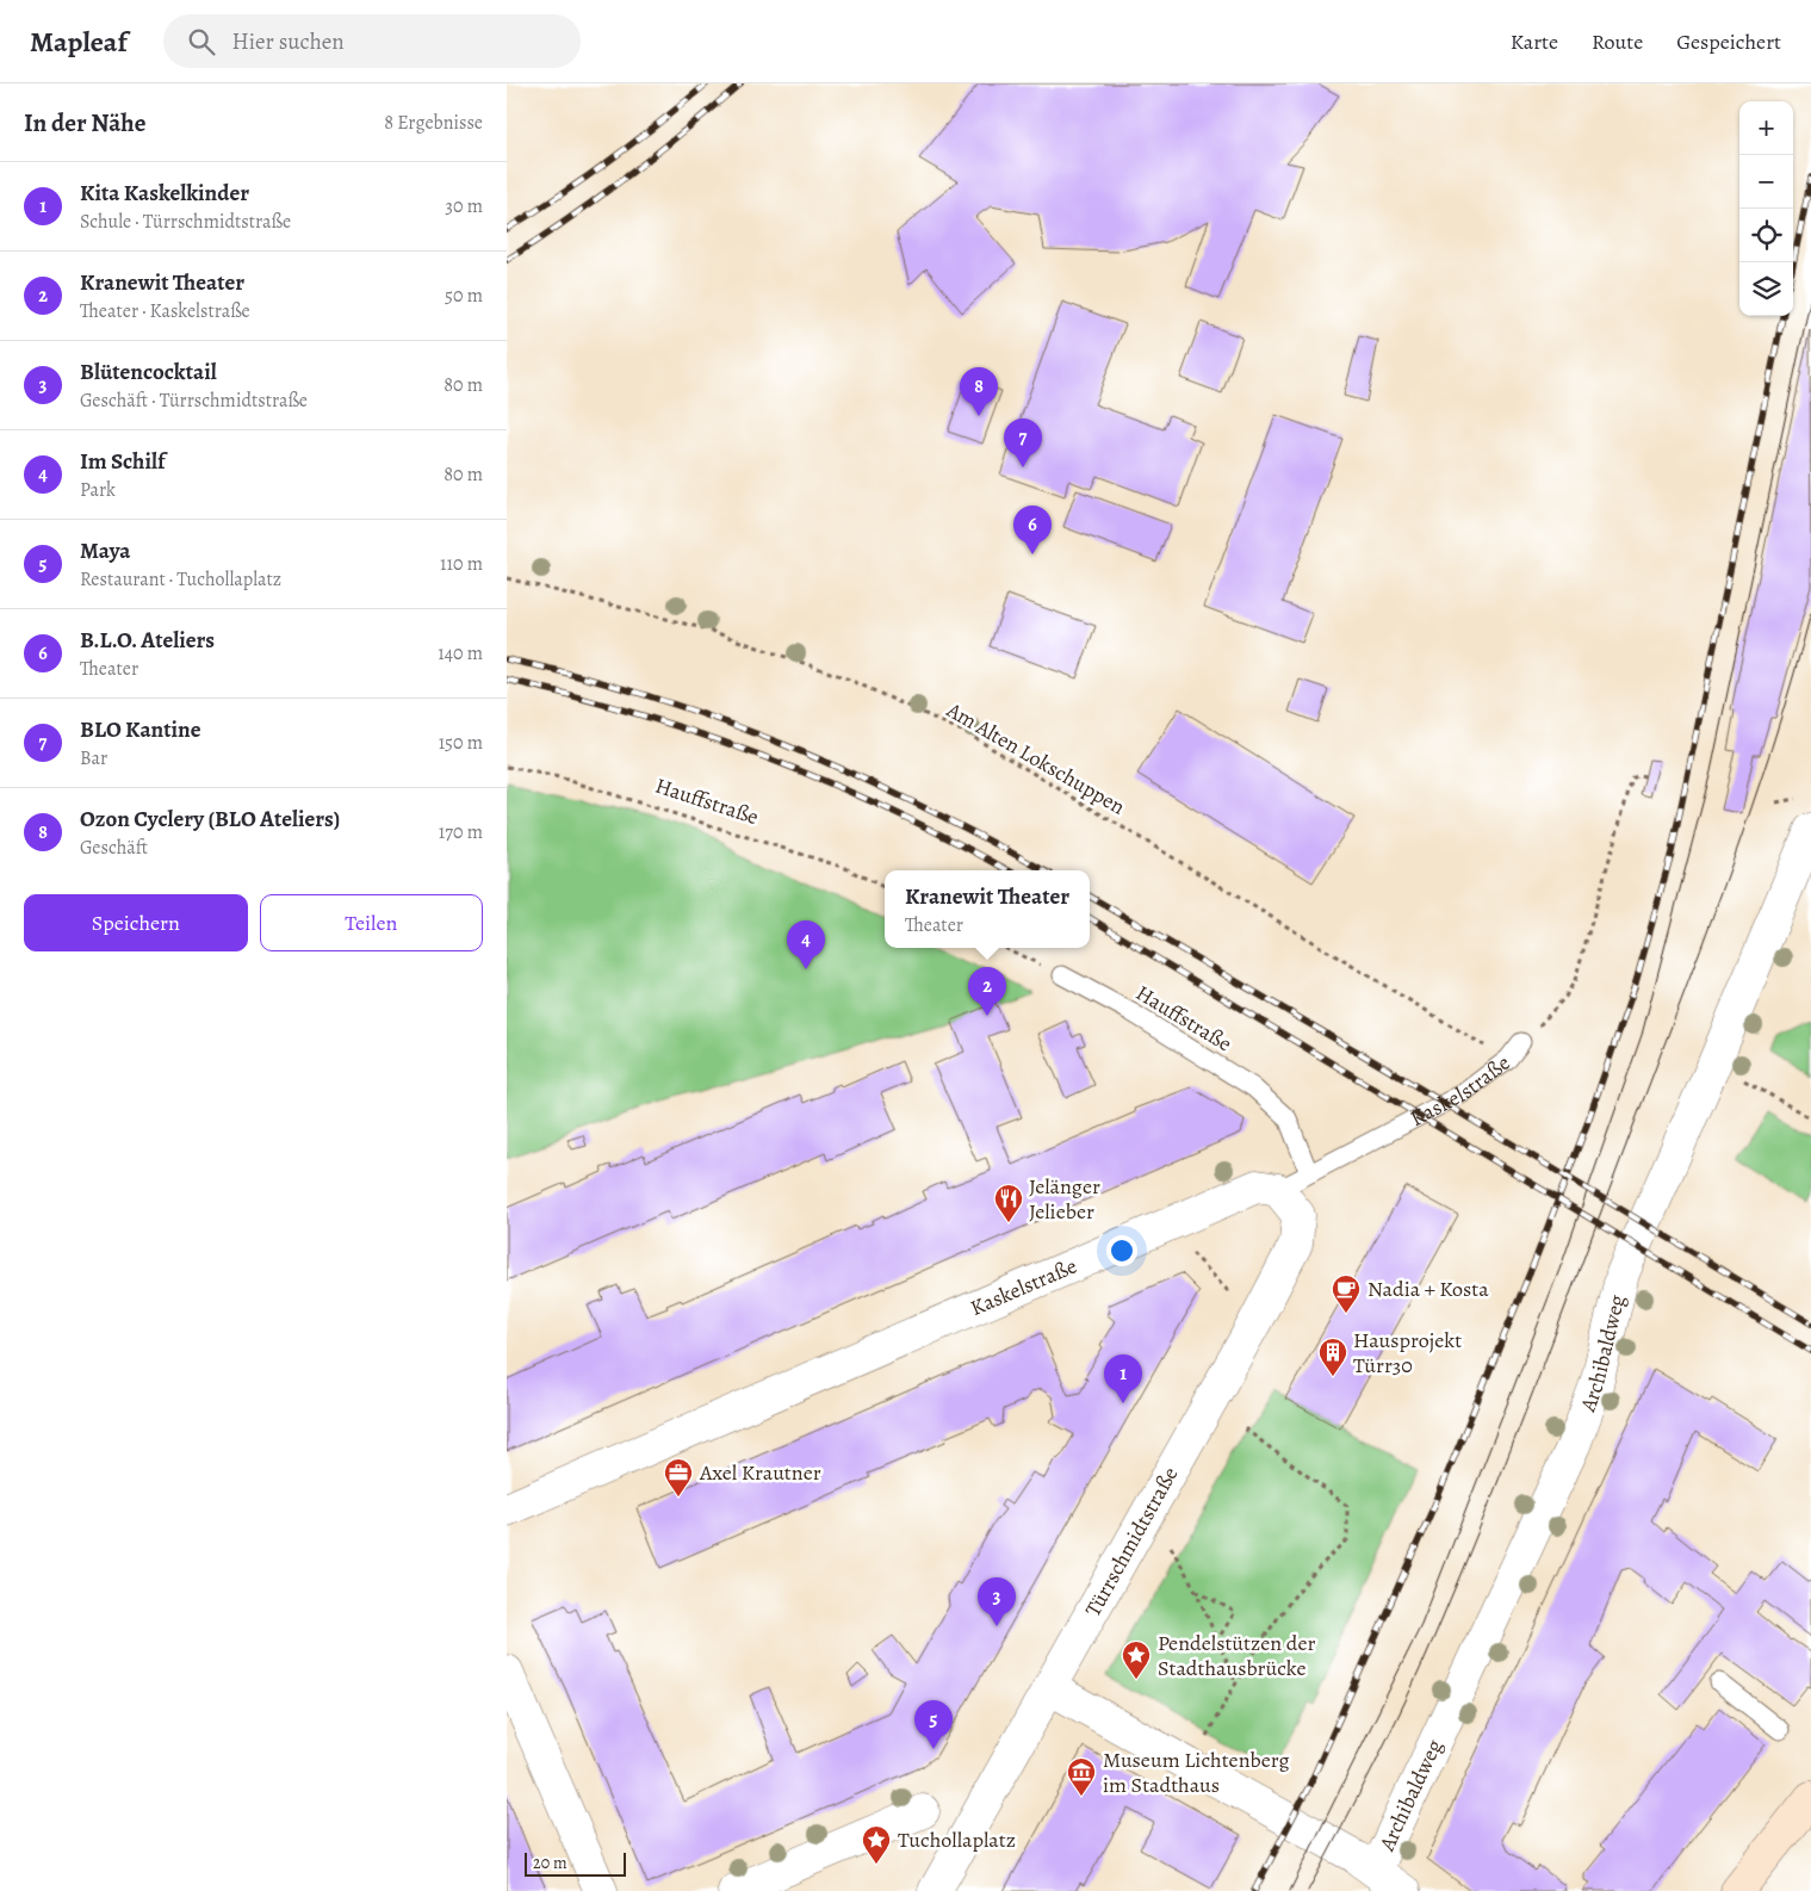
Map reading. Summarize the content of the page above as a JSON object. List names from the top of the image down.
{
  "streets": {
    "street": ["Kaskelstraße", "Archibaldweg", "Türrschmidtstraße"],
    "lane": ["Hauffstraße"],
    "path": ["Am Alten Lokschuppen"]
  },
  "crossings": [
    ["Am Alten Lokschuppen", "Kaskelstraße"],
    ["Hauffstraße", "Kaskelstraße"],
    ["Kaskelstraße", "Türrschmidtstraße"]
  ],
  "places": {
    "restaurant": ["Jelänger Jelieber"],
    "cafe": ["Nadia + Kosta"],
    "building": ["Hausprojekt Türr30"],
    "office": ["Axel Krautner"],
    "place": ["Pendelstützen der Stadthausbrücke", "Tuchollaplatz"],
    "museum": ["Museum Lichtenberg im Stadthaus"]
  },
  "scale_bar": "20 m",
  "page": {
    "header": "Mapleaf",
    "search": "Hier suchen",
    "nav": ["Karte", "Route", "Gespeichert"],
    "heading": ["In der Nähe", "8 Ergebnisse"],
    "map_buttons": ["+", "−"],
    "list": [
      {
        "mark": "1",
        "name": "Kita Kaskelkinder",
        "note": "Schule · Türrschmidtstraße",
        "value": "30 m"
      },
      {
        "mark": "2",
        "name": "Kranewit Theater",
        "note": "Theater · Kaskelstraße",
        "value": "50 m"
      },
      {
        "mark": "3",
        "name": "Blütencocktail",
        "note": "Geschäft · Türrschmidtstraße",
        "value": "80 m"
      },
      {
        "mark": "4",
        "name": "Im Schilf",
        "note": "Park",
        "value": "80 m"
      },
      {
        "mark": "5",
        "name": "Maya",
        "note": "Restaurant · Tuchollaplatz",
        "value": "110 m"
      },
      {
        "mark": "6",
        "name": "B.L.O. Ateliers",
        "note": "Theater",
        "value": "140 m"
      },
      {
        "mark": "7",
        "name": "BLO Kantine",
        "note": "Bar",
        "value": "150 m"
      },
      {
        "mark": "8",
        "name": "Ozon Cyclery (BLO Ateliers)",
        "note": "Geschäft",
        "value": "170 m"
      }
    ],
    "pins": [
      "8",
      "7",
      "6",
      "4",
      "2",
      "1",
      "3",
      "5"
    ],
    "popup": ["Kranewit Theater", "Theater"],
    "buttons": ["Speichern", "Teilen"],
    "scale": "20 m"
  }
}
